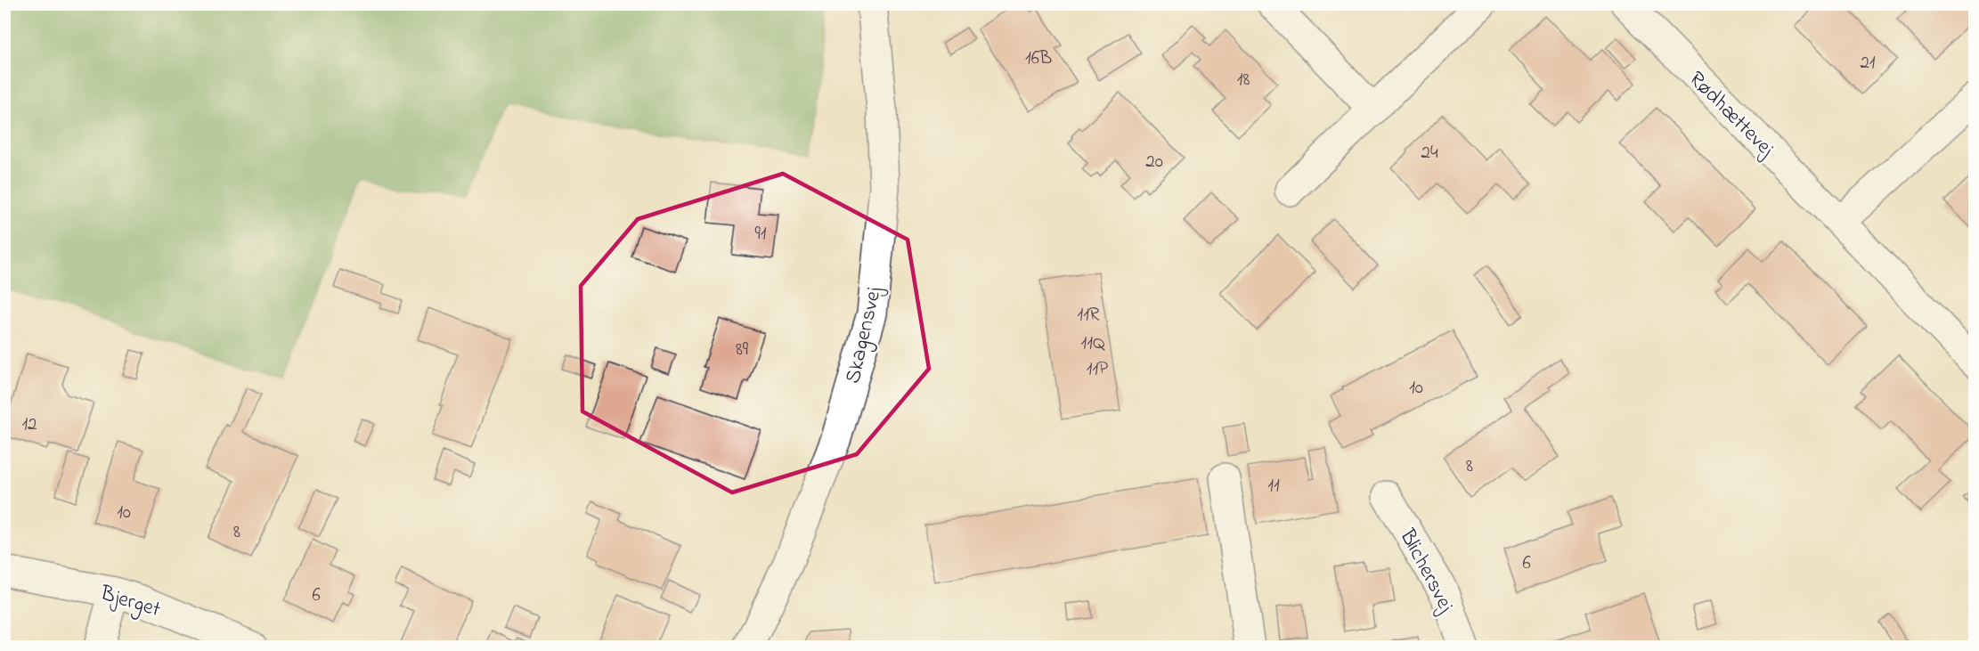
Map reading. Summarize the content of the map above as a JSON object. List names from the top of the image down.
{
  "streets": {
    "street": [
      "Rødhættevej",
      "Skagensvej",
      "Blichersvej",
      "Bjerget"
    ]
  },
  "house_numbers": [
    "16B",
    "21",
    "18",
    "24",
    "20",
    "91",
    "11R",
    "11Q",
    "89",
    "11P",
    "10",
    "12",
    "8",
    "11",
    "10",
    "8",
    "6",
    "6"
  ]
}
